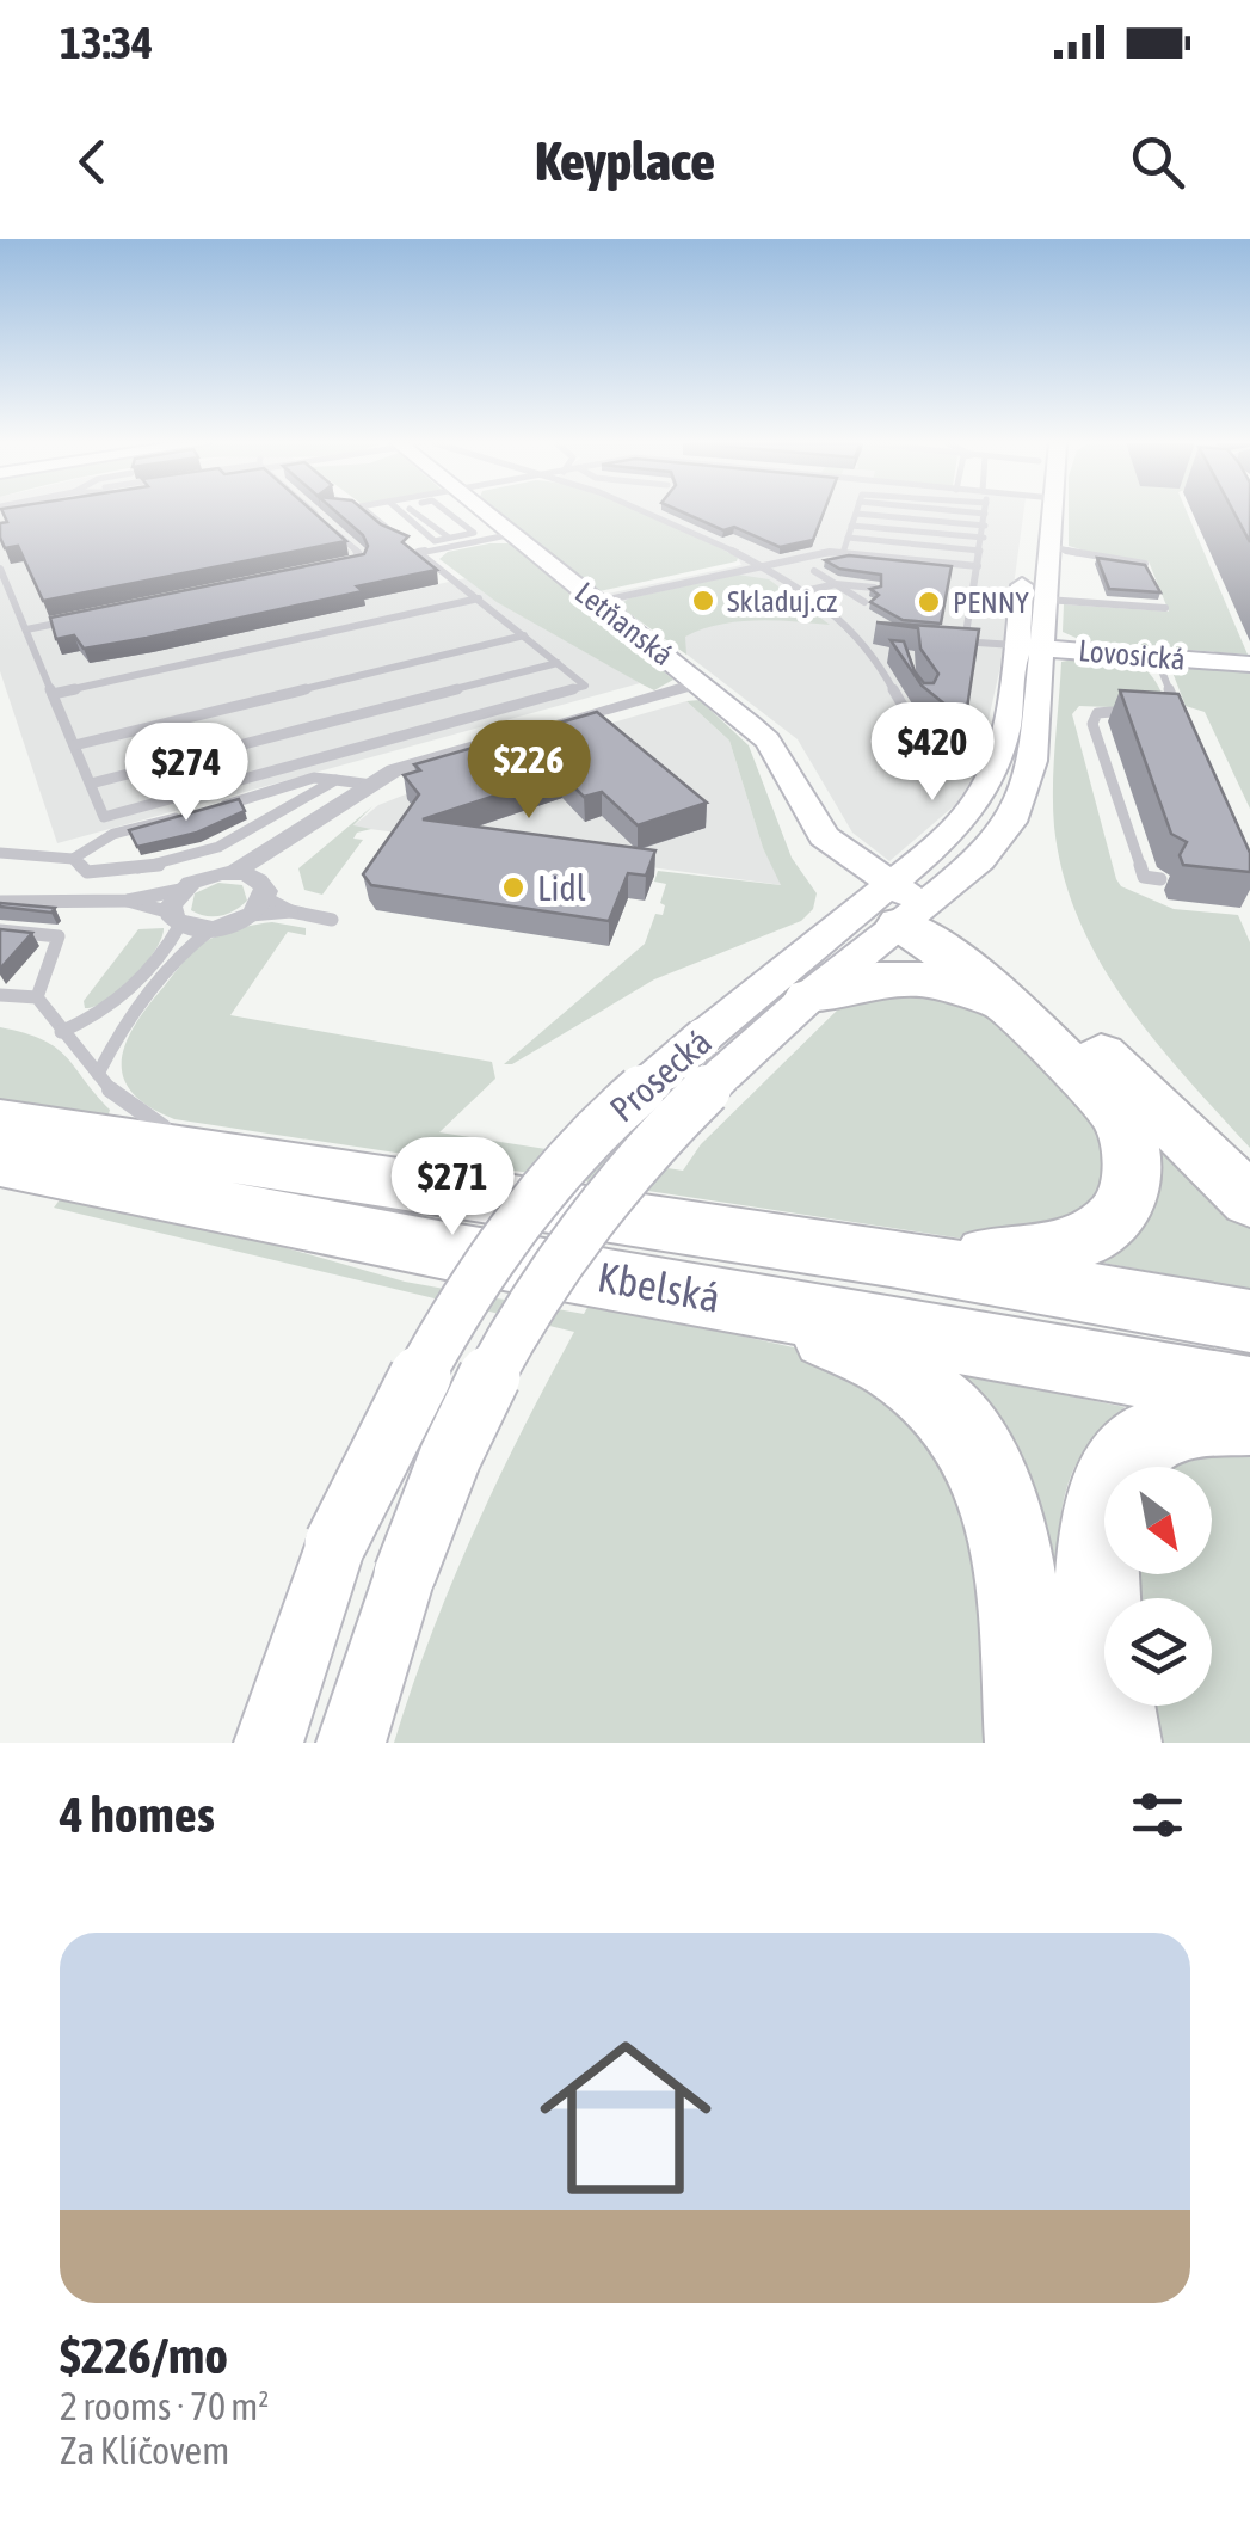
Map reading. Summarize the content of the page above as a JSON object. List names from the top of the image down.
{
  "streets": {
    "highway": ["Kbelská"],
    "main road": ["Letňanská", "Lovosická", "Prosecká"]
  },
  "crossings": [
    ["Letňanská", "Prosecká"],
    ["Lovosická", "Prosecká"]
  ],
  "places": ["Skladuj.cz", "PENNY", "Lidl"],
  "north": "bottom right",
  "page": {
    "status": "13:34",
    "header": "Keyplace",
    "price": [
      "$420",
      "$226",
      "$274",
      "$271"
    ],
    "heading": "4 homes",
    "list": [
      {
        "name": "$226/mo",
        "note": "2 rooms · 70 m² · Za Klíčovem"
      }
    ]
  }
}
